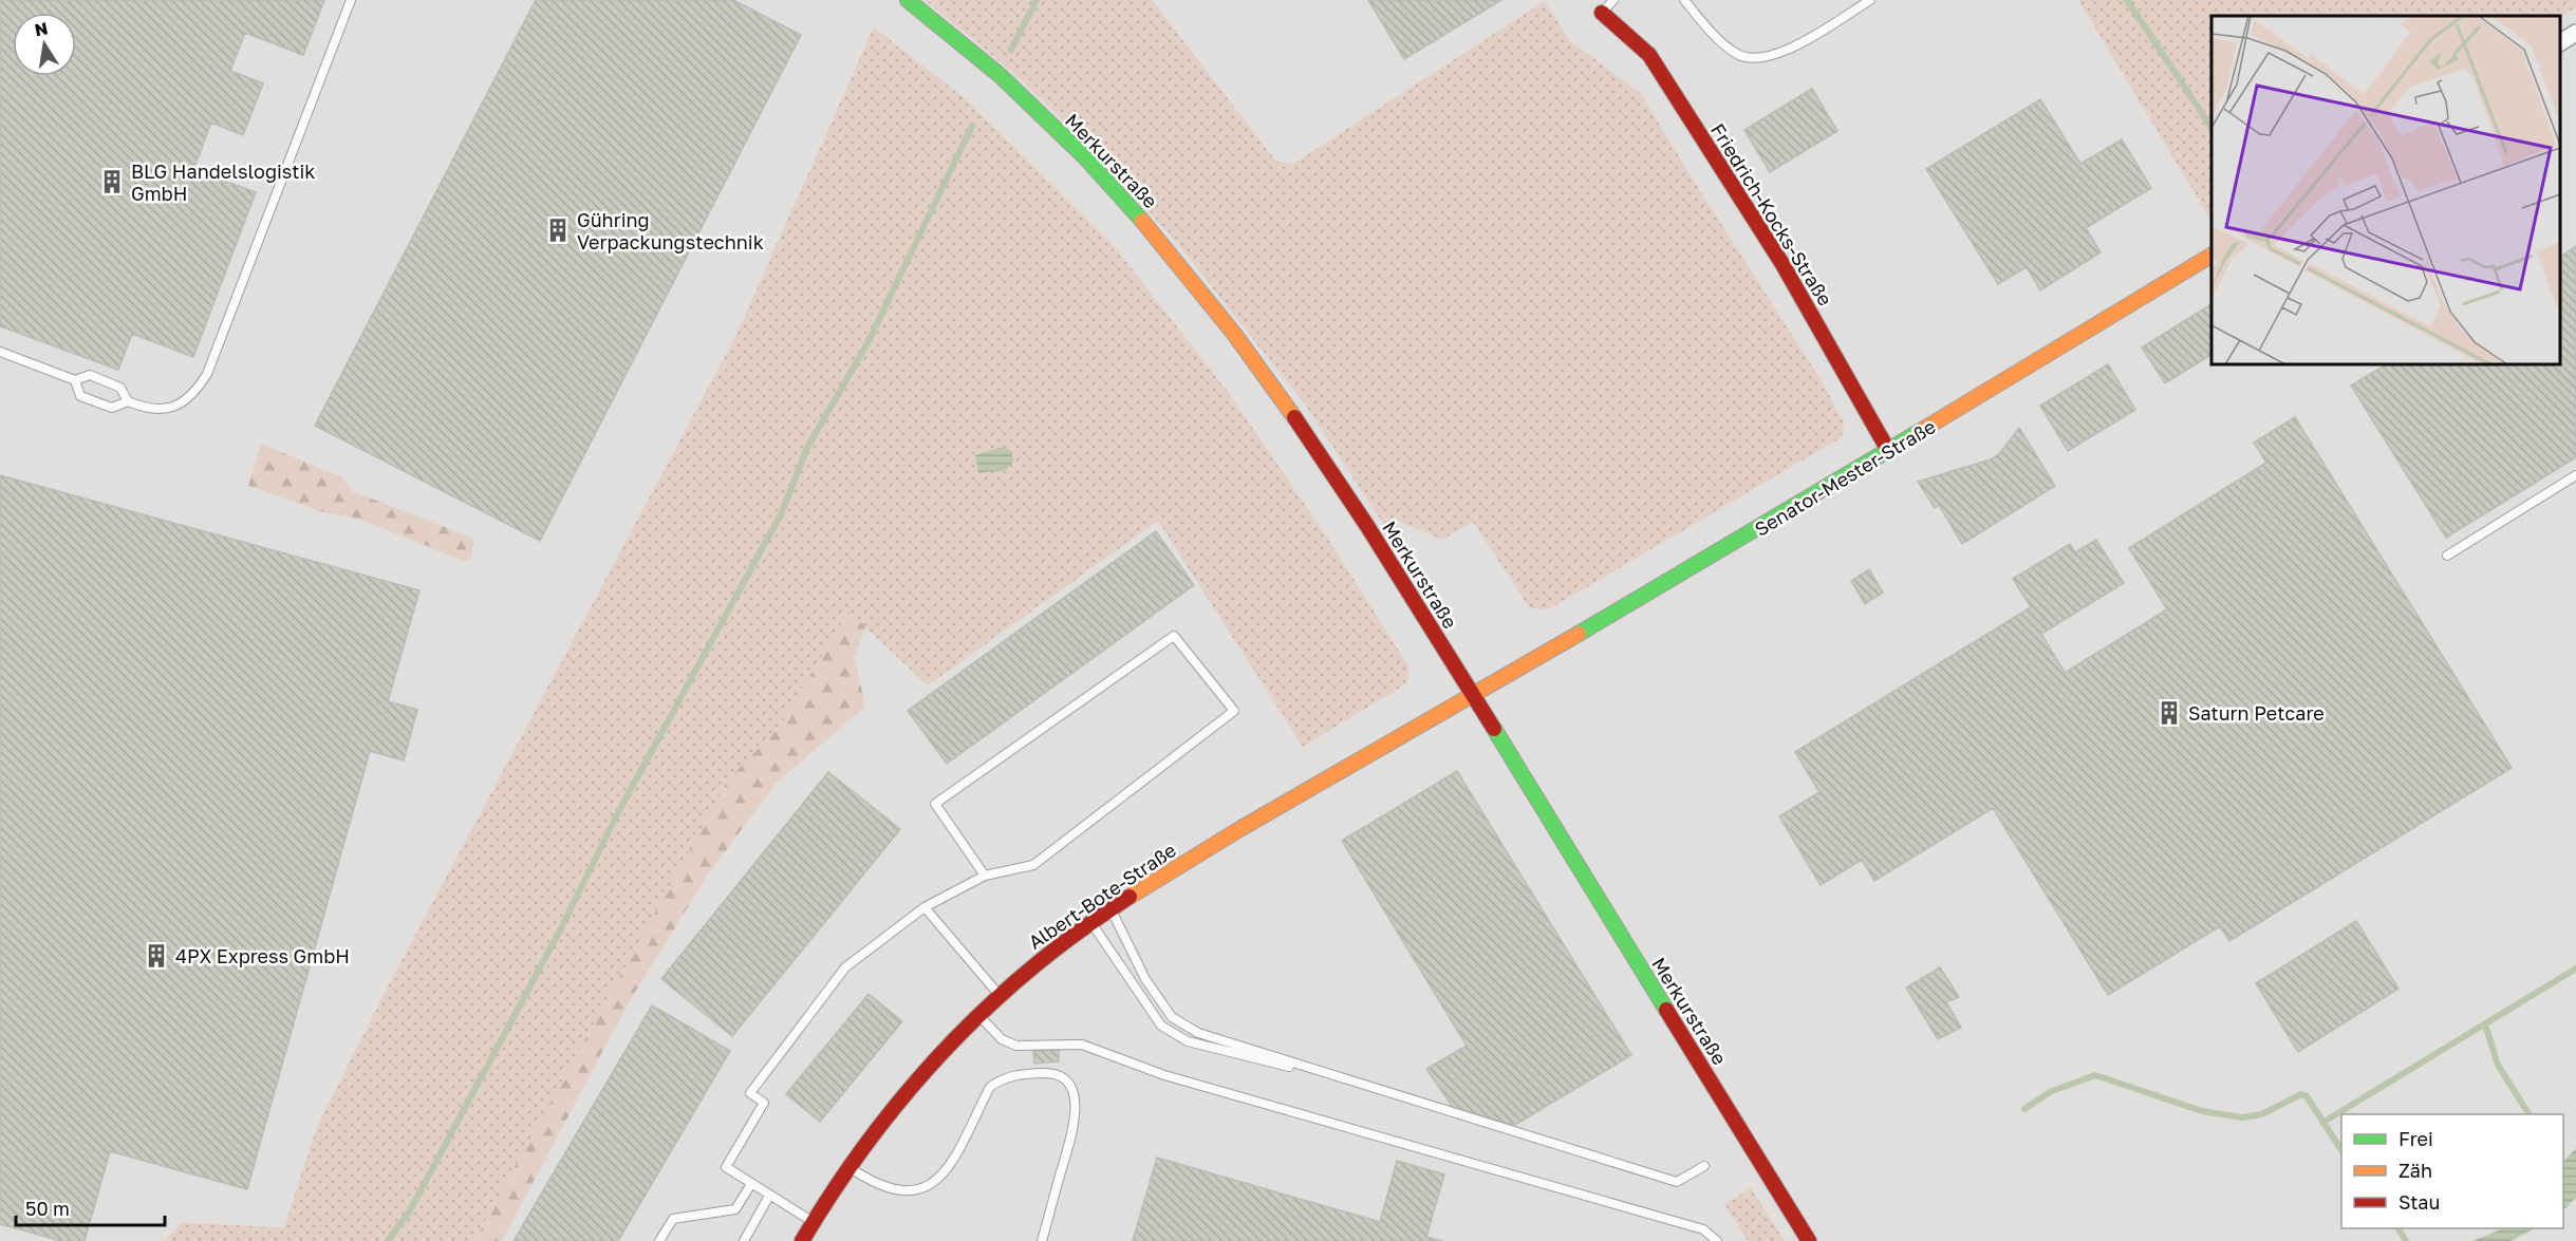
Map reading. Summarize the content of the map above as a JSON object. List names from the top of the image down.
{
  "streets": {
    "street": [
      "Merkurstraße",
      "Friedrich-Kocks-Straße",
      "Senator-Mester-Straße",
      "Albert-Bote-Straße"
    ]
  },
  "crossings": [
    ["Merkurstraße", "Senator-Mester-Straße"],
    ["Merkurstraße", "Albert-Bote-Straße"],
    ["Friedrich-Kocks-Straße", "Senator-Mester-Straße"],
    ["Senator-Mester-Straße", "Albert-Bote-Straße"]
  ],
  "places": {
    "building": [
      "BLG Handelslogistik GmbH",
      "Gühring Verpackungstechnik",
      "Saturn Petcare",
      "4PX Express GmbH"
    ]
  },
  "legend": ["Frei", "Zäh", "Stau"],
  "scale_bar": "50 m",
  "north": "top"
}
